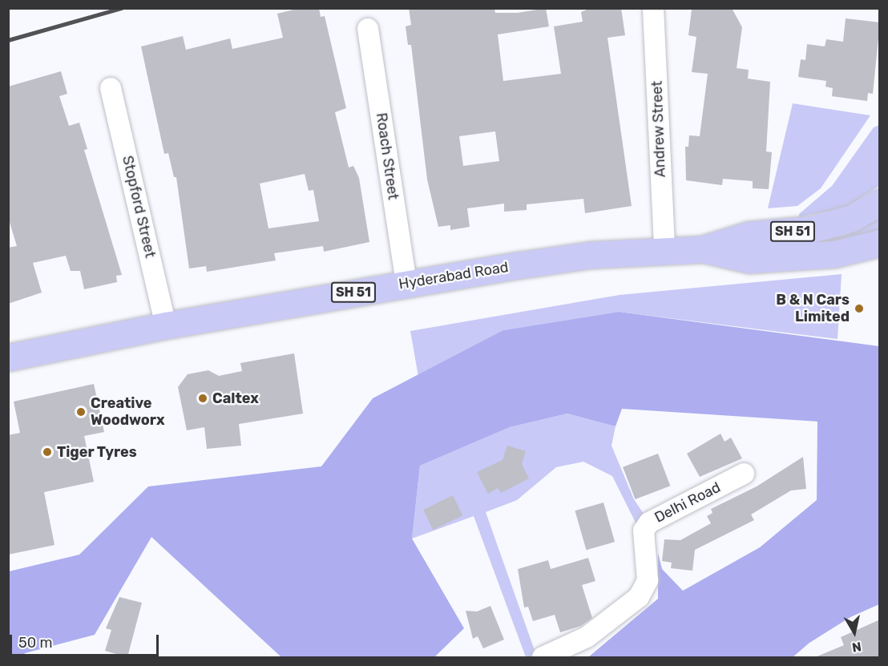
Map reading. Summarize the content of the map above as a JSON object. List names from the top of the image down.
{
  "streets": {
    "main road": ["SH 51", "Hyderabad Road"],
    "street": [
      "Andrew Street",
      "Roach Street",
      "Stopford Street",
      "Delhi Road"
    ]
  },
  "crossings": [
    ["Andrew Street", "Hyderabad Road"],
    ["Roach Street", "Hyderabad Road"],
    ["Stopford Street", "Hyderabad Road"]
  ],
  "places": [
    "B & N Cars Limited",
    "Caltex",
    "Creative Woodworx",
    "Tiger Tyres"
  ],
  "scale_bar": "50 m",
  "north": "bottom"
}
